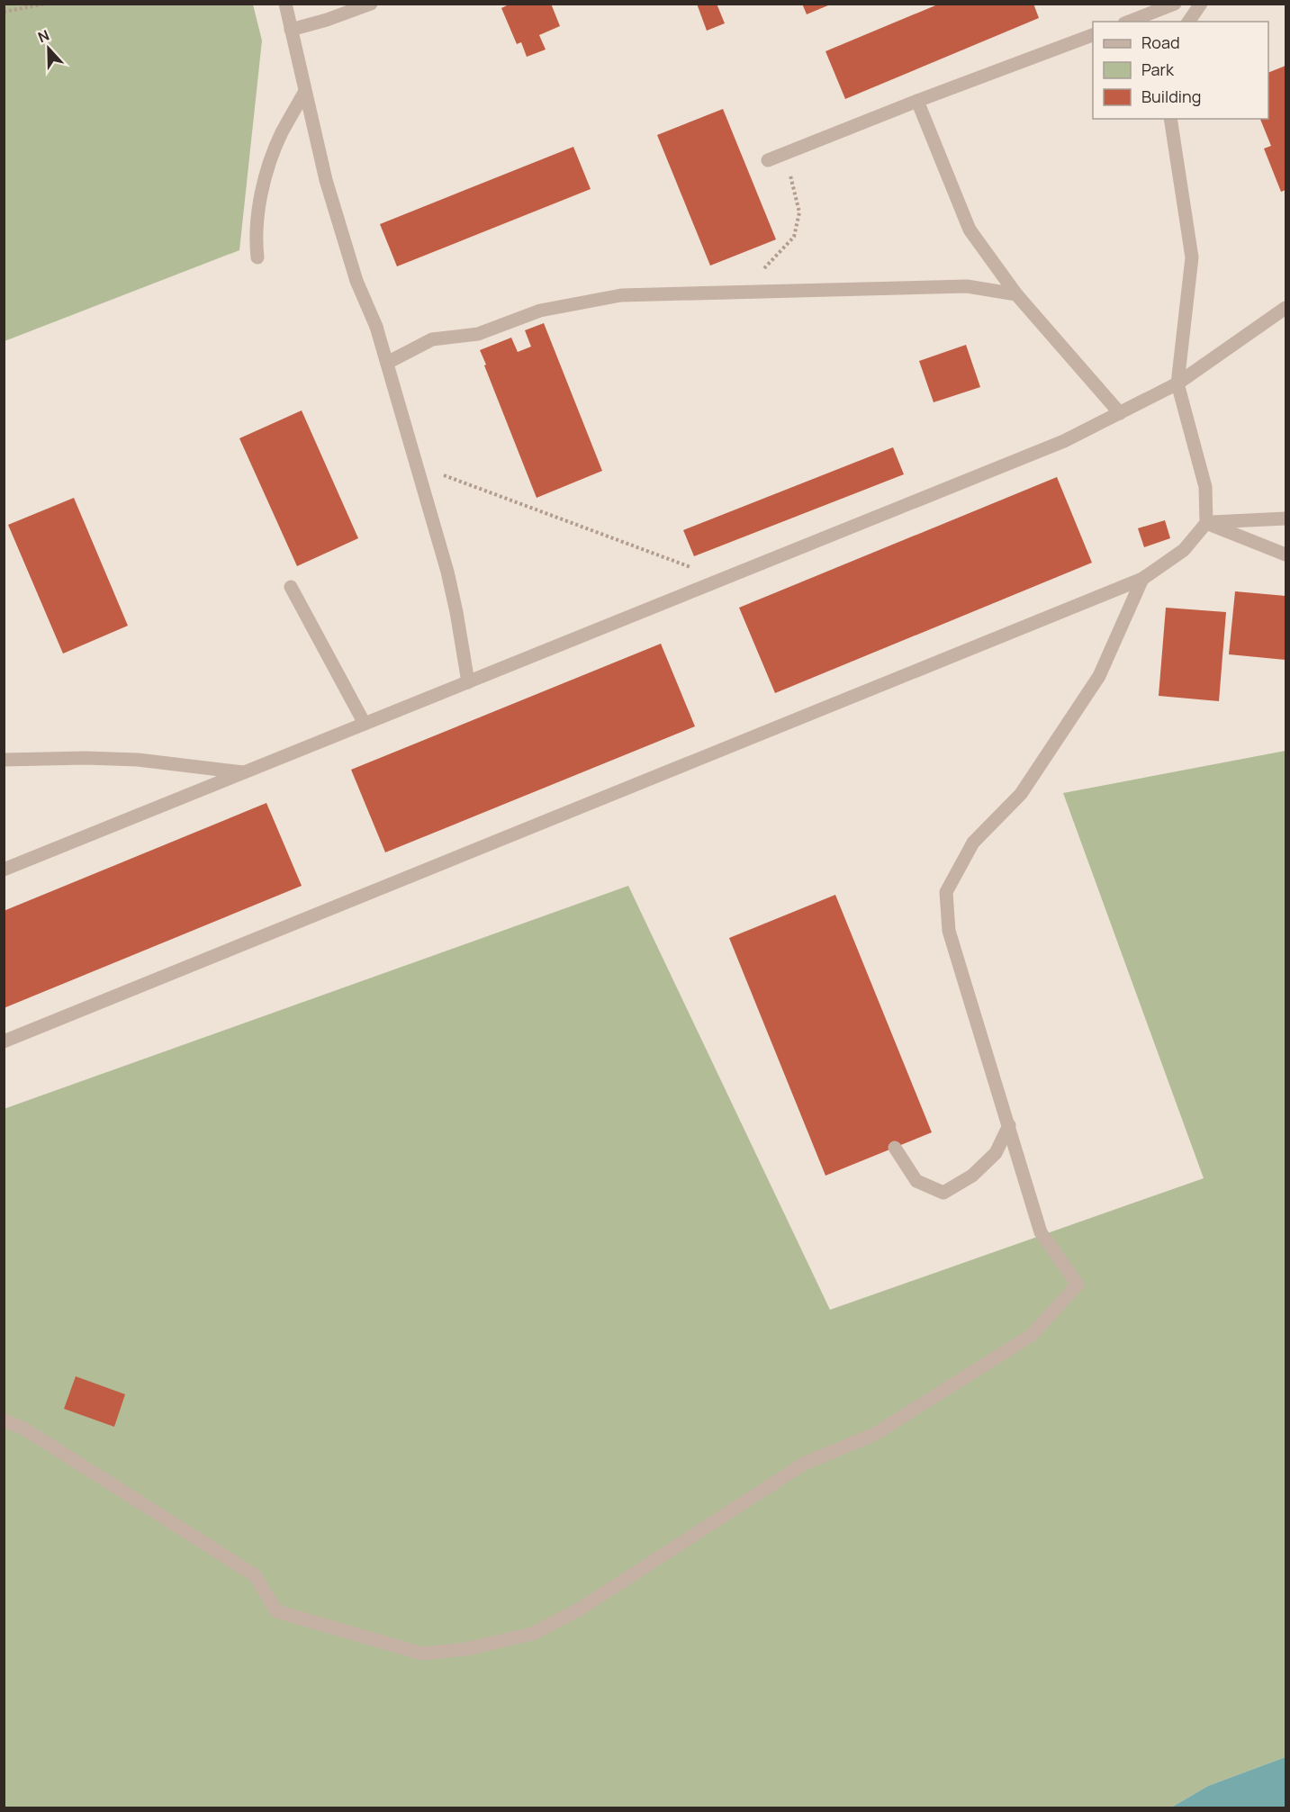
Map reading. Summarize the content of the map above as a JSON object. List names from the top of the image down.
{
  "legend": ["Road", "Park", "Building"],
  "north": "top"
}
